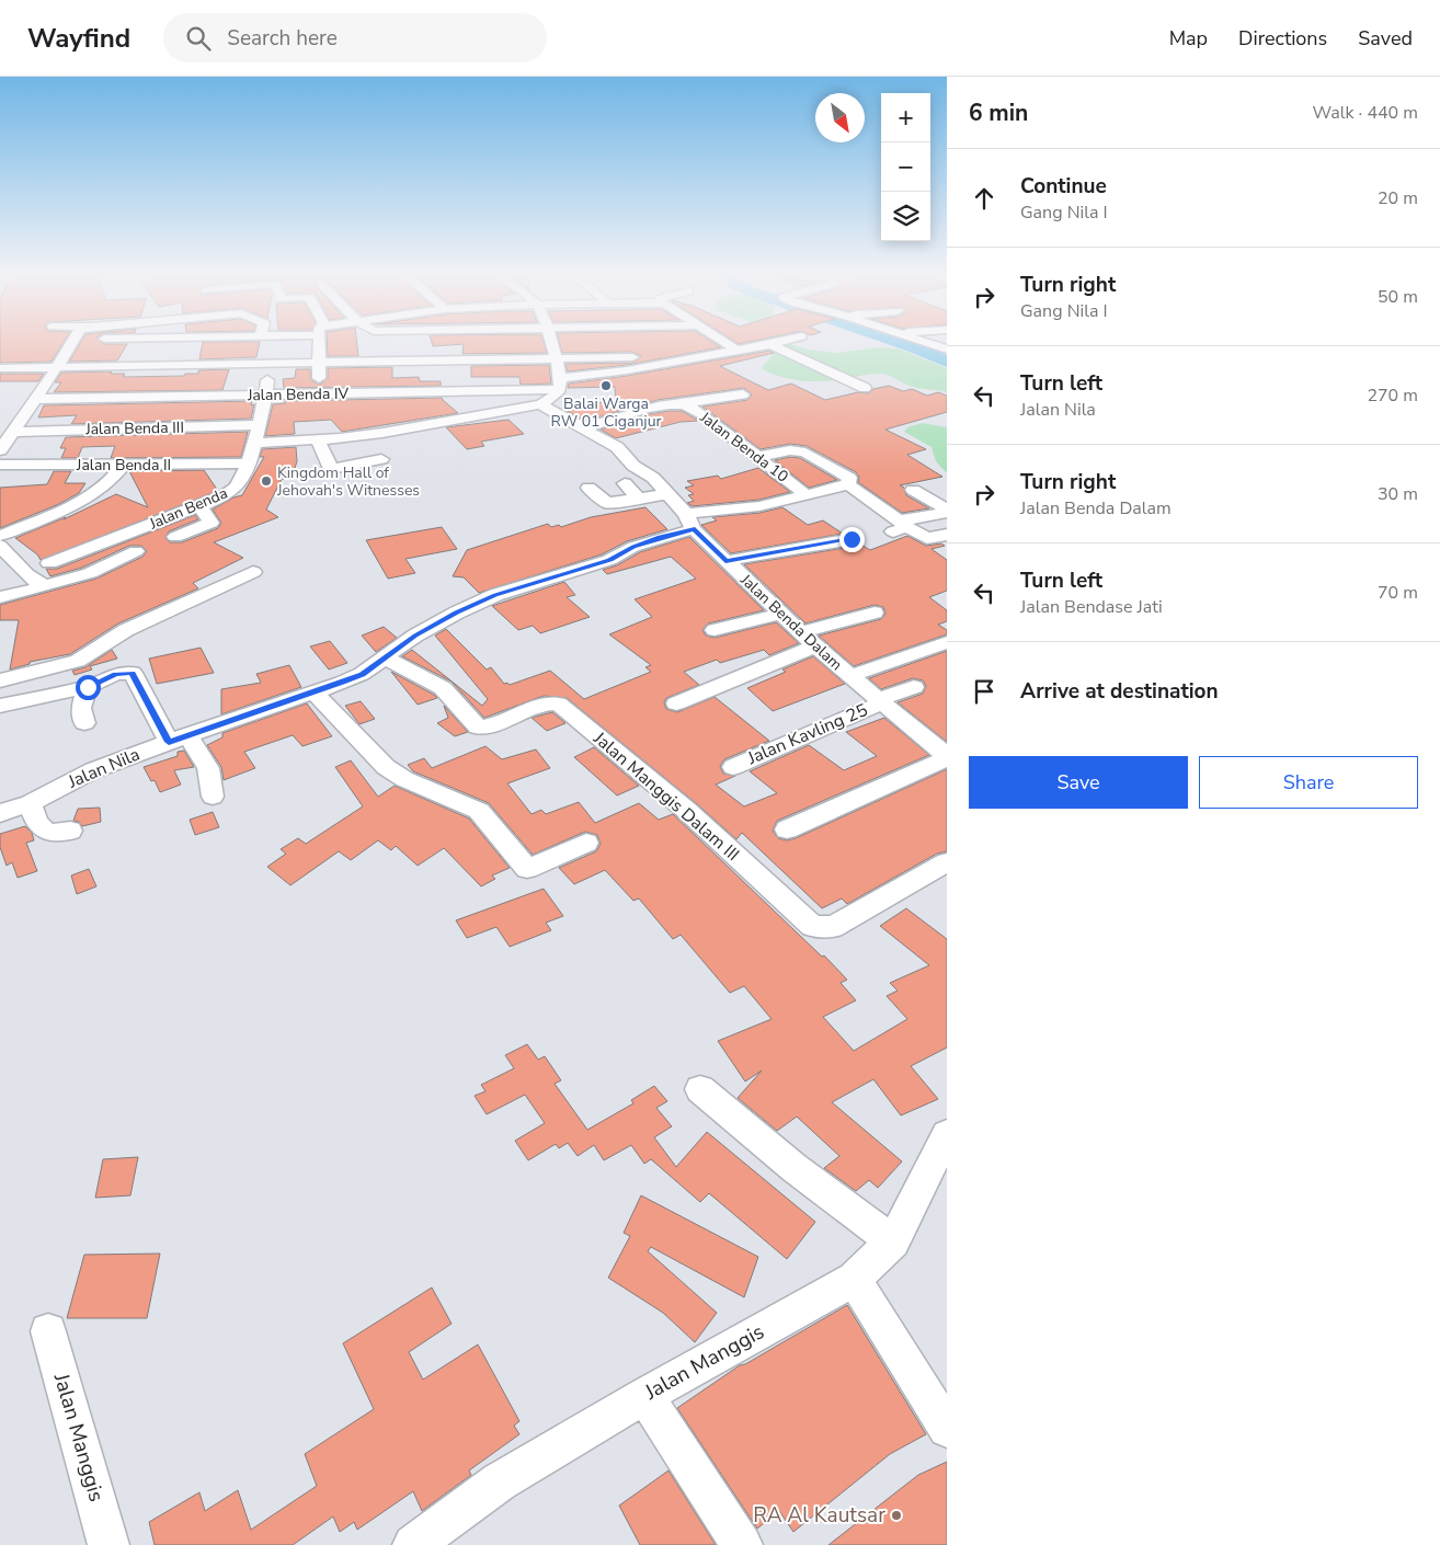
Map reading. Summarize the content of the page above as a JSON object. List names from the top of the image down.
{
  "streets": {
    "street": [
      "Jalan Benda IV",
      "Jalan Benda III",
      "Jalan Benda 10",
      "Jalan Benda II",
      "Jalan Benda",
      "Jalan Benda Dalam",
      "Jalan Kavling 25",
      "Jalan Nila",
      "Jalan Manggis Dalam III",
      "Jalan Manggis"
    ]
  },
  "crossings": [
    ["Jalan Benda IV", "Jalan Benda"],
    ["Jalan Benda III", "Jalan Benda"],
    ["Jalan Benda 10", "Jalan Benda Dalam"],
    ["Jalan Benda 10", "Jalan Nila"],
    ["Jalan Benda II", "Jalan Benda"],
    ["Jalan Benda Dalam", "Jalan Kavling 25"],
    ["Jalan Benda Dalam", "Jalan Nila"],
    ["Jalan Nila", "Jalan Manggis Dalam III"]
  ],
  "places": ["Balai Warga RW 01 Ciganjur", "Kingdom Hall of Jehovah's Witnesses", "RA Al Kautsar"],
  "north": "bottom right",
  "page": {
    "header": "Wayfind",
    "search": "Search here",
    "nav": ["Map", "Directions", "Saved"],
    "heading": ["6 min", "Walk · 440 m"],
    "map_buttons": ["+", "−"],
    "list": [
      ["Continue", "Gang Nila I", "20 m"],
      ["Turn right", "Gang Nila I", "50 m"],
      ["Turn left", "Jalan Nila", "270 m"],
      ["Turn right", "Jalan Benda Dalam", "30 m"],
      ["Turn left", "Jalan Bendase Jati", "70 m"],
      "Arrive at destination"
    ],
    "buttons": ["Save", "Share"]
  }
}
